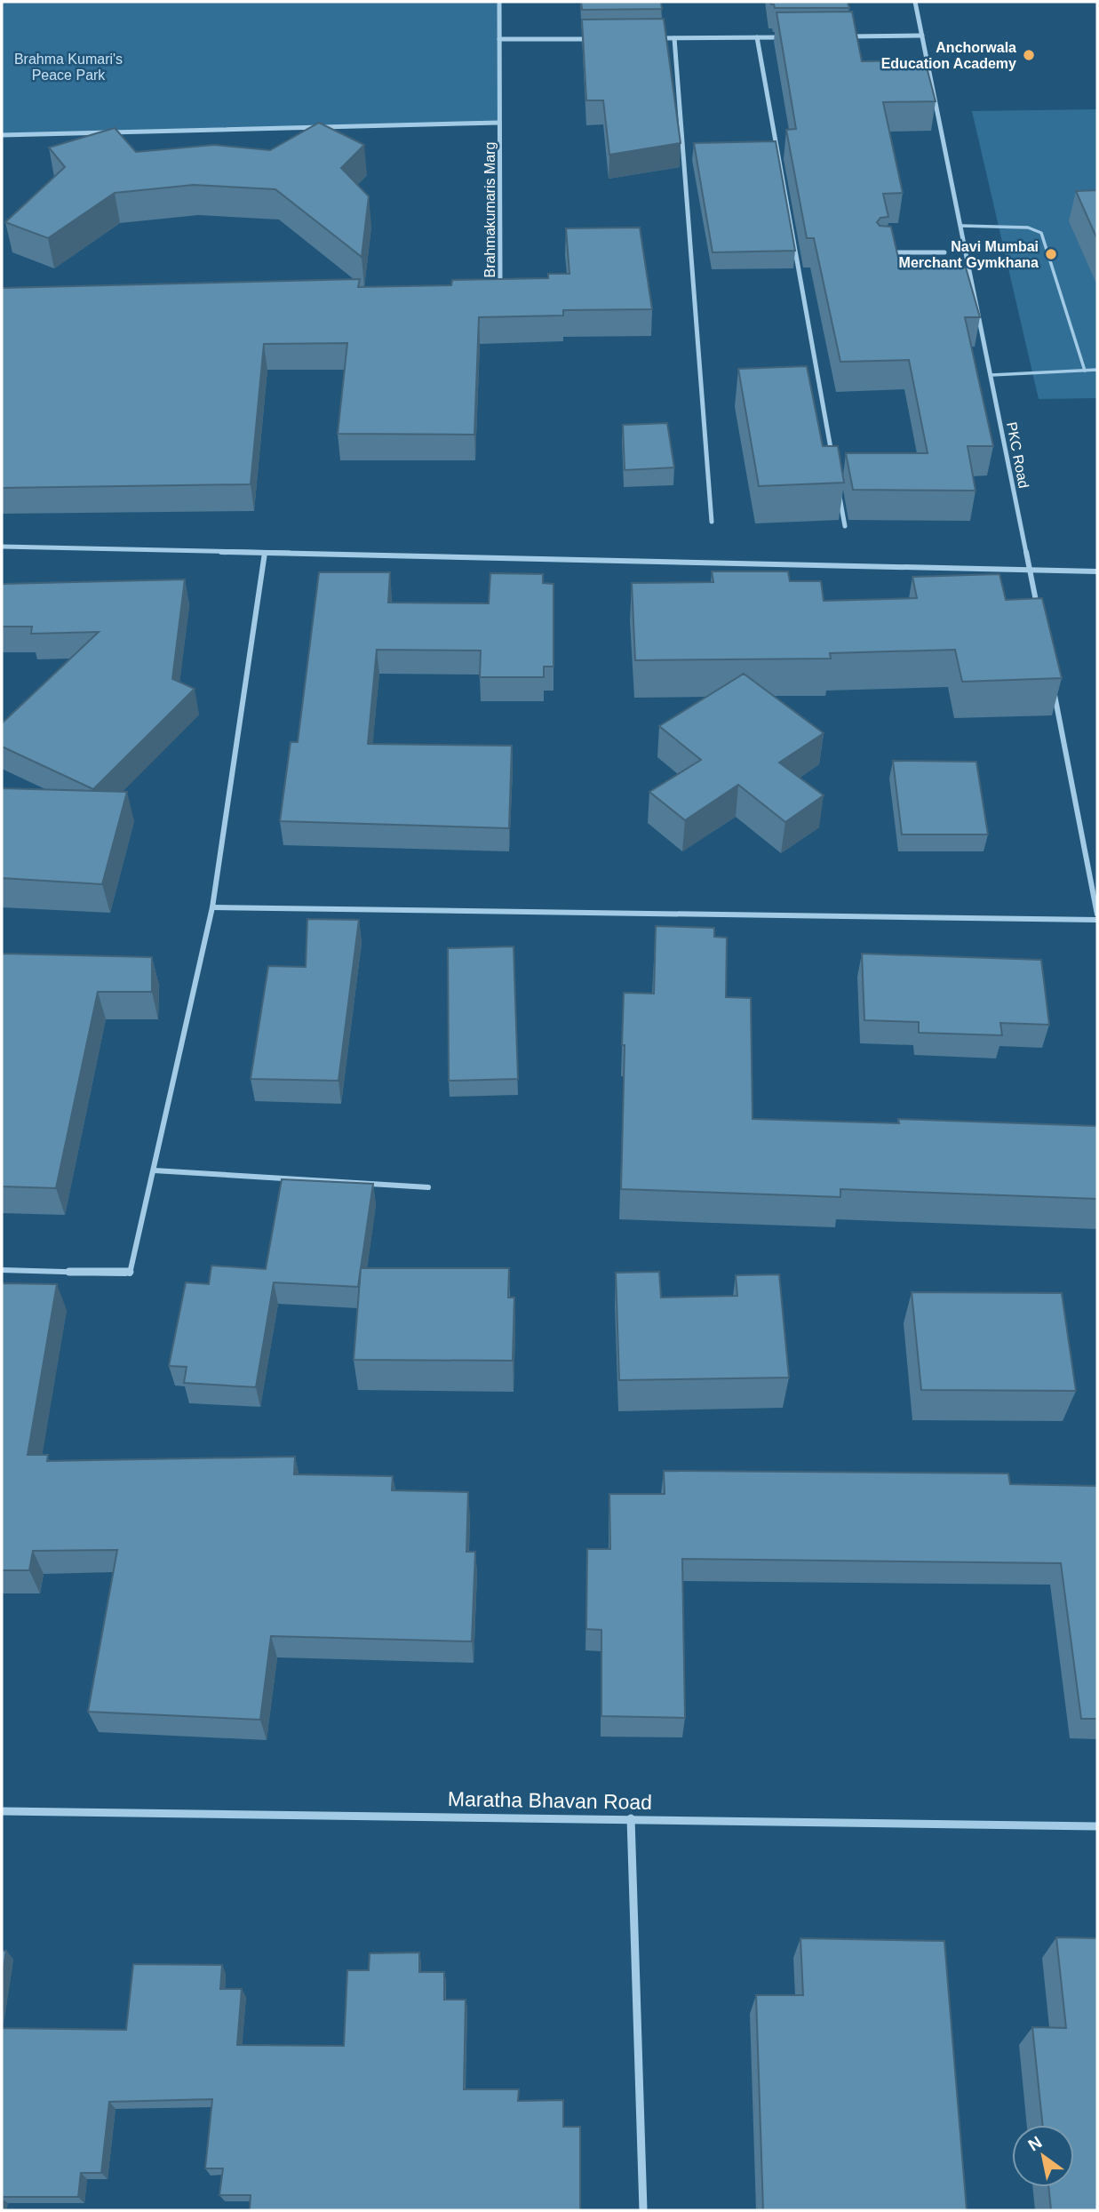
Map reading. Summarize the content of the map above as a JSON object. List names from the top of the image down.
{
  "streets": {
    "street": ["Brahmakumaris Marg", "PKC Road", "Maratha Bhavan Road"]
  },
  "parks": ["Brahma Kumari's Peace Park"],
  "places": ["Anchorwala Education Academy", "Navi Mumbai Merchant Gymkhana"],
  "north": "top left"
}
